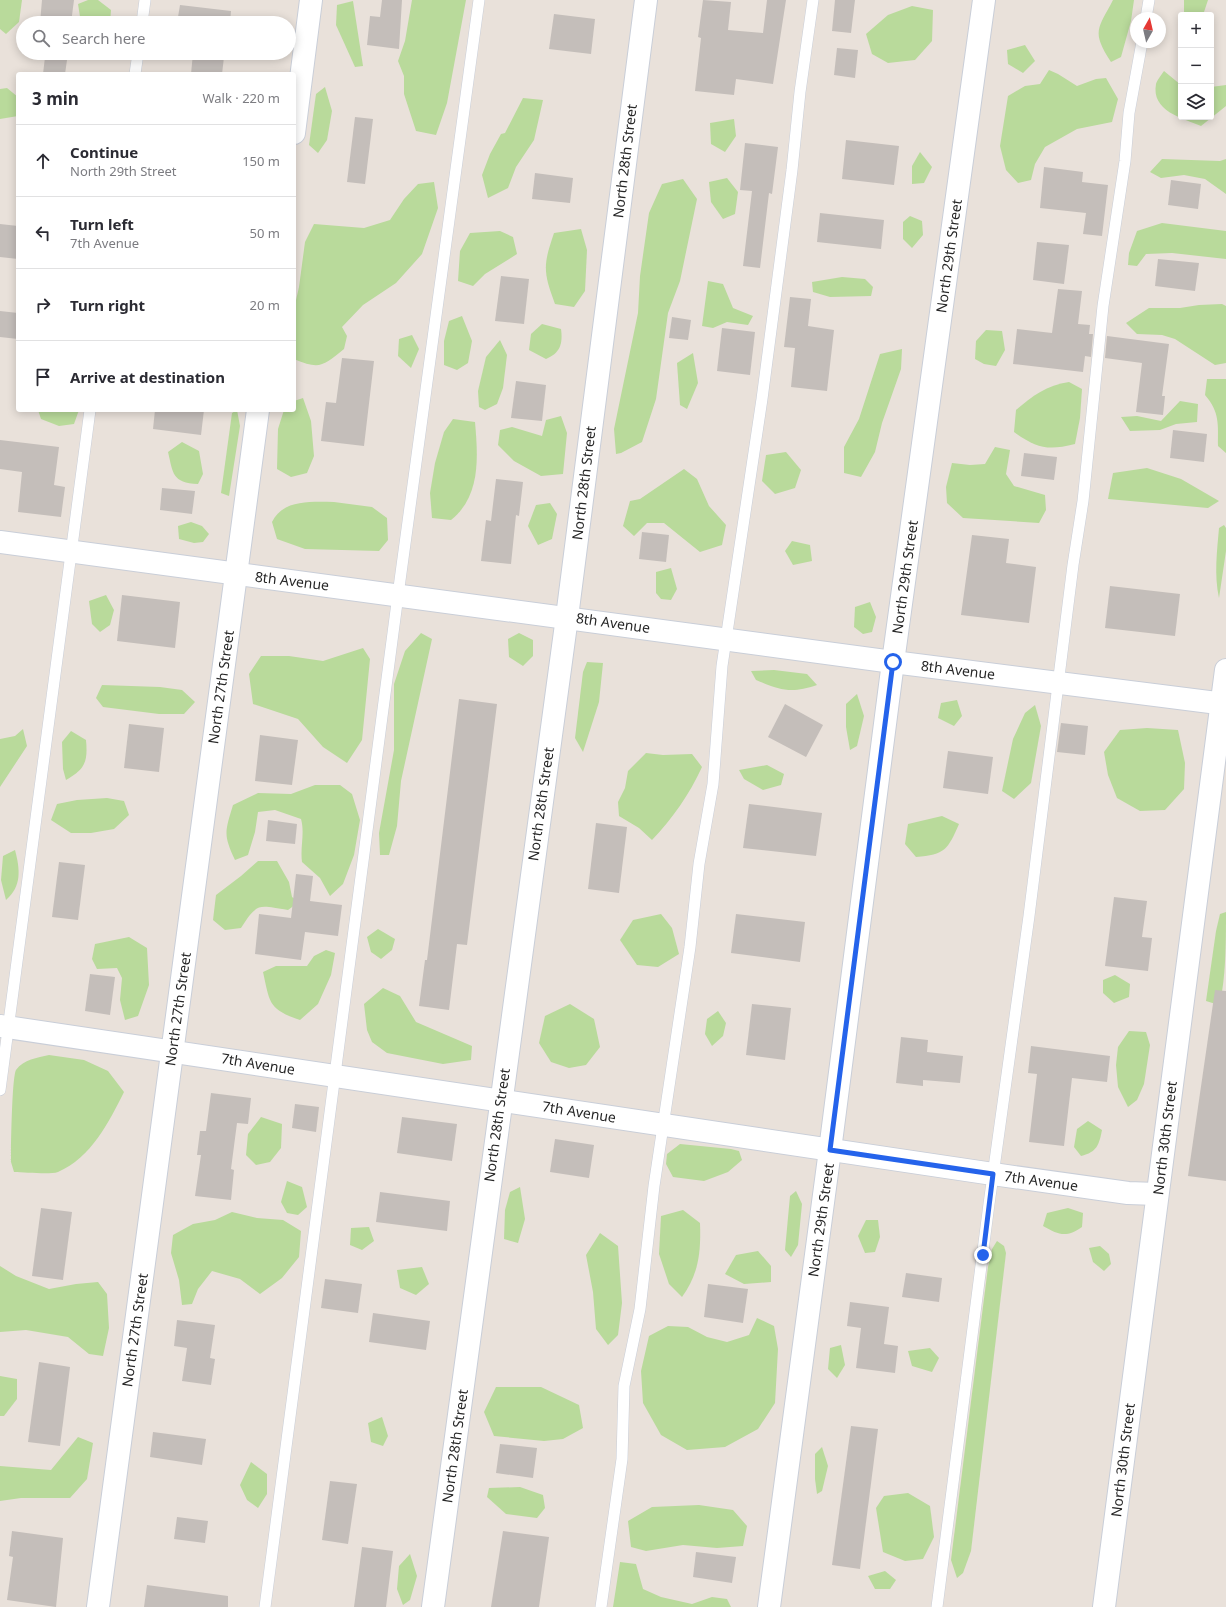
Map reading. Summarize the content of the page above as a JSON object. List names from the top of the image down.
{
  "streets": {
    "street": [
      "North 28th Street",
      "North 29th Street",
      "8th Avenue",
      "North 27th Street",
      "7th Avenue",
      "North 30th Street"
    ]
  },
  "crossings": [
    ["North 28th Street", "8th Avenue"],
    ["North 28th Street", "7th Avenue"],
    ["North 29th Street", "8th Avenue"],
    ["North 29th Street", "7th Avenue"],
    ["8th Avenue", "North 27th Street"],
    ["8th Avenue", "North 30th Street"],
    ["North 27th Street", "7th Avenue"],
    ["7th Avenue", "North 30th Street"]
  ],
  "north": "top",
  "page": {
    "map_buttons": ["+", "−"],
    "search": "Search here",
    "heading": ["3 min", "Walk · 220 m"],
    "list": [
      ["Continue", "North 29th Street", "150 m"],
      ["Turn left", "7th Avenue", "50 m"],
      ["Turn right", "20 m"],
      "Arrive at destination"
    ]
  }
}
